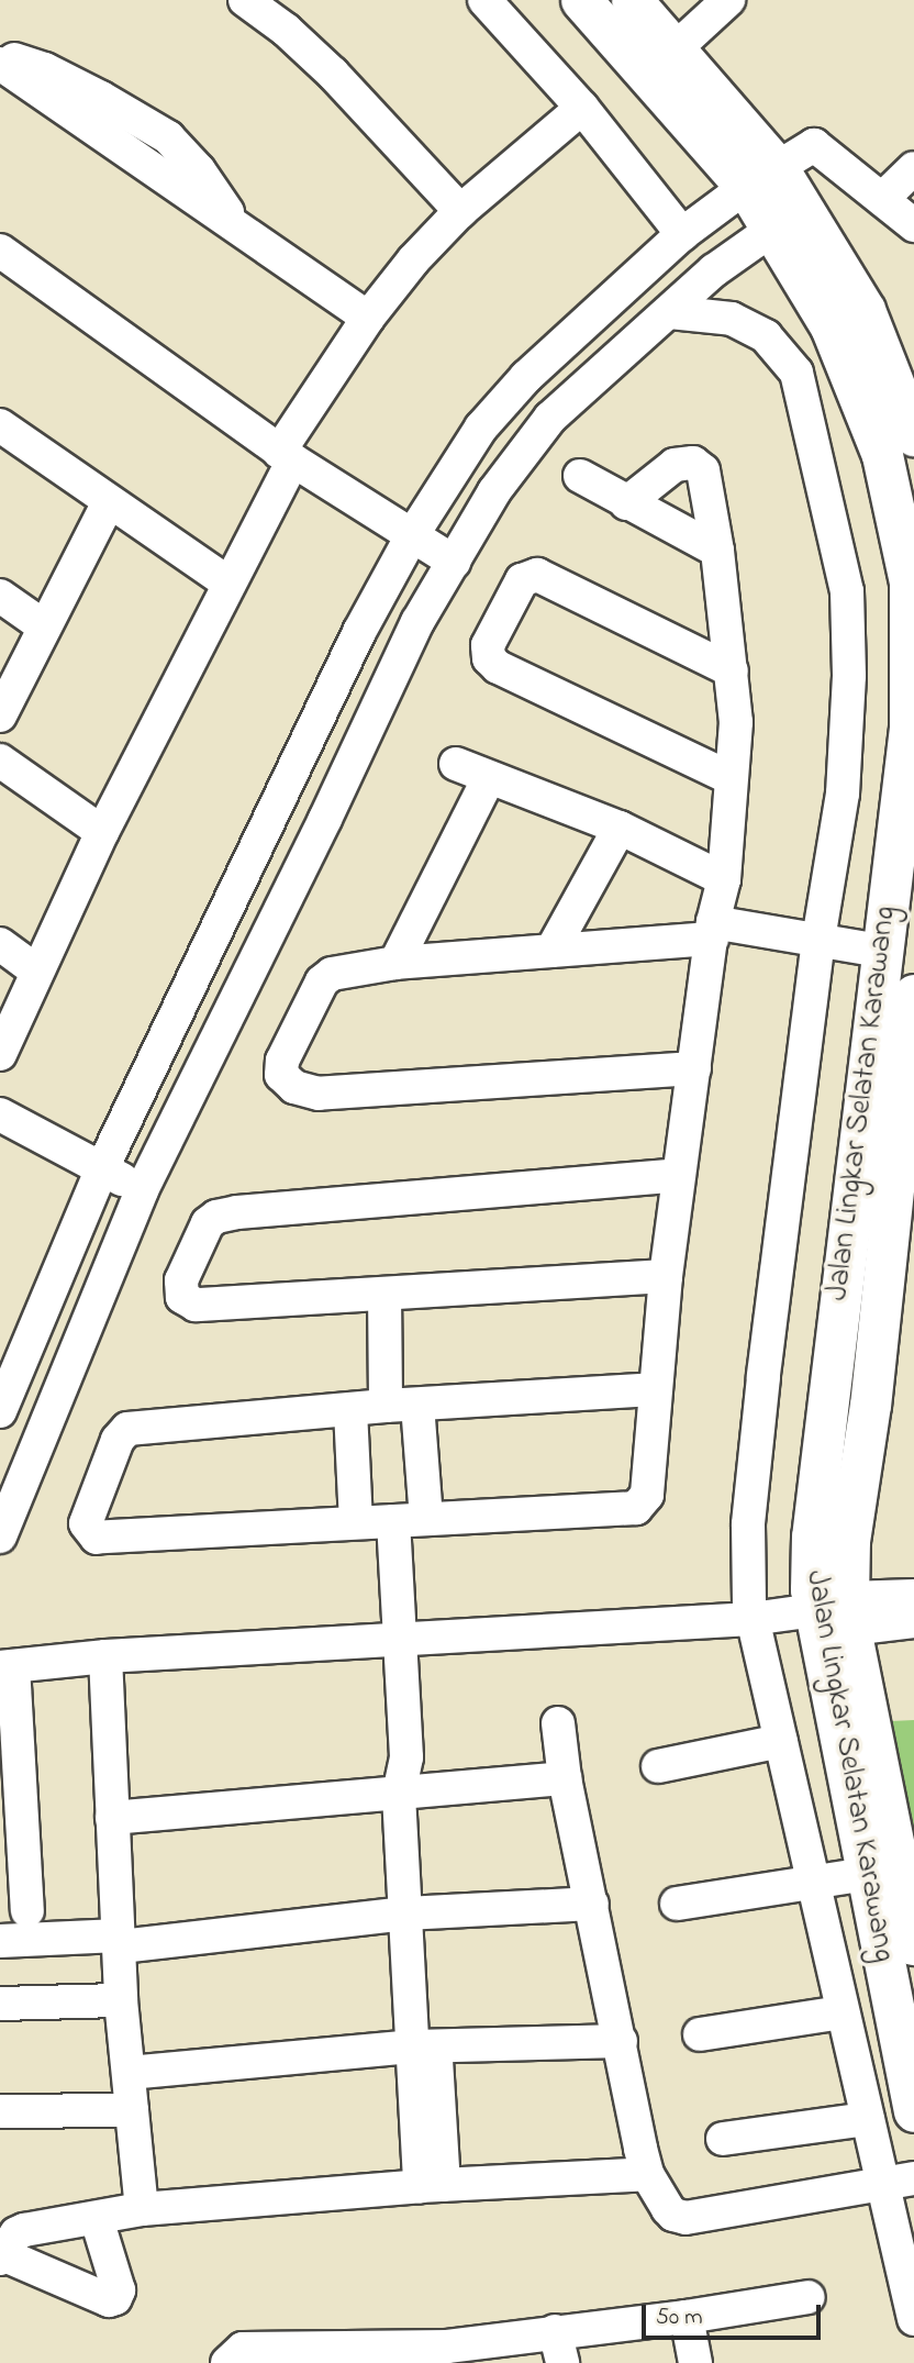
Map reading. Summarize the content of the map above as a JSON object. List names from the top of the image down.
{
  "streets": {
    "main road": ["Jalan Lingkar Selatan Karawang"]
  },
  "scale_bar": "50 m"
}
